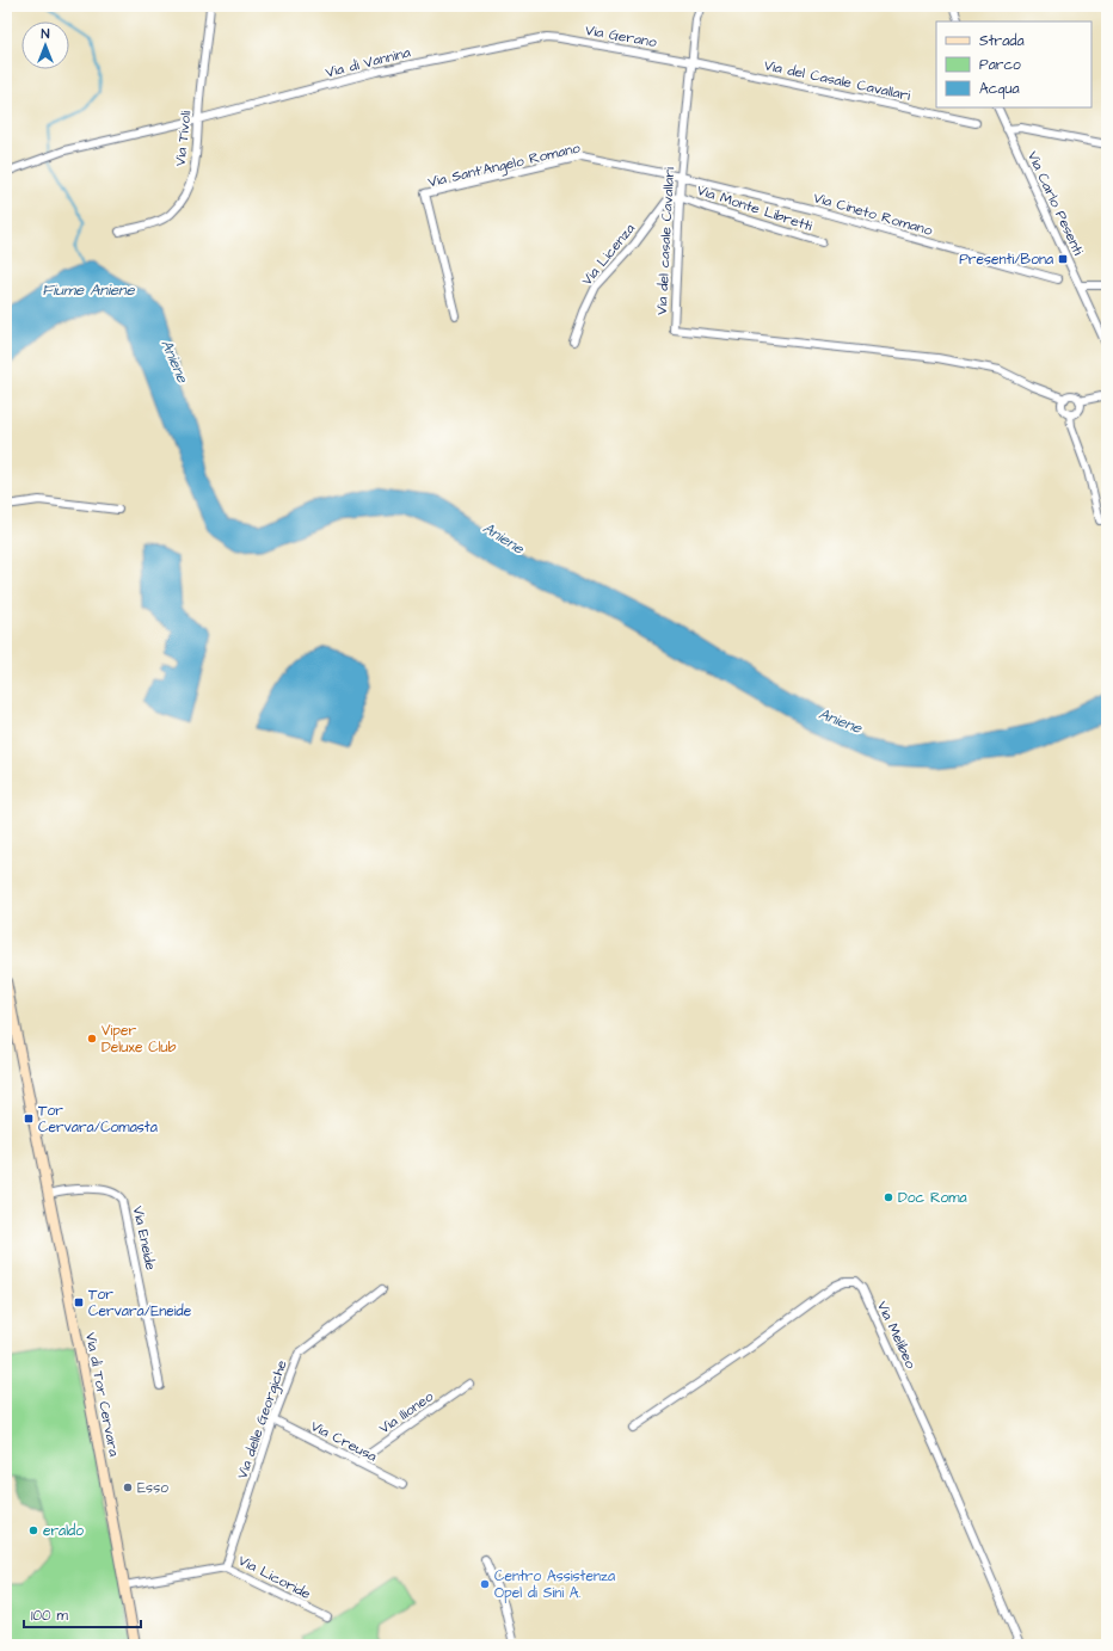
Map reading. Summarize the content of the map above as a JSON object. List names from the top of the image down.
{
  "streets": {
    "street": [
      "Via Gerano",
      "Via di Vannina",
      "Via del Casale Cavallari",
      "Via Tivoli",
      "Via Sant'Angelo Romano",
      "Via Carlo Pesenti",
      "Via Monte Libretti",
      "Via Cineto Romano",
      "Via del casale Cavallari",
      "Via Licenza",
      "Via Eneide",
      "Via Melibeo",
      "Via di Tor Cervara",
      "Via Ilioneo",
      "Via delle Georgiche",
      "Via Creusa",
      "Via Licoride"
    ]
  },
  "crossings": [
    ["Via Gerano", "Via di Vannina"],
    ["Via Gerano", "Via del Casale Cavallari"],
    ["Via Gerano", "Via del casale Cavallari"],
    ["Via di Vannina", "Via Tivoli"],
    ["Via del Casale Cavallari", "Via del casale Cavallari"],
    ["Via Sant'Angelo Romano", "Via Cineto Romano"],
    ["Via Sant'Angelo Romano", "Via del casale Cavallari"],
    ["Via Monte Libretti", "Via del casale Cavallari"],
    ["Via Monte Libretti", "Via Licenza"],
    ["Via Cineto Romano", "Via del casale Cavallari"],
    ["Via del casale Cavallari", "Via Licenza"],
    ["Via Eneide", "Via di Tor Cervara"],
    ["Via di Tor Cervara", "Via Licoride"],
    ["Via Ilioneo", "Via Creusa"],
    ["Via delle Georgiche", "Via Creusa"],
    ["Via delle Georgiche", "Via Licoride"]
  ],
  "water": ["Fiume Aniene", "Aniene"],
  "places": {
    "transit": ["Presenti/Bona", "Tor Cervara/Comasta", "Tor Cervara/Eneide"],
    "other": [
      "Viper Deluxe Club",
      "Doc Roma",
      "Esso",
      "eraldo",
      "Centro Assistenza Opel di Sini A."
    ]
  },
  "legend": ["Strada", "Parco", "Acqua"],
  "scale_bar": "100 m",
  "north": "top"
}
